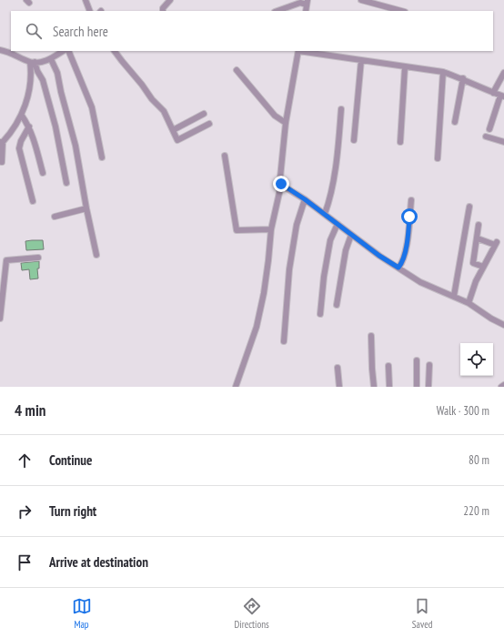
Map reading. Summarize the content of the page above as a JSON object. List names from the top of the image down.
{
  "page": {
    "search": "Search here",
    "heading": ["4 min", "Walk · 300 m"],
    "list": [
      ["Continue", "80 m"],
      ["Turn right", "220 m"],
      "Arrive at destination"
    ],
    "nav": ["Map", "Directions", "Saved"]
  }
}
